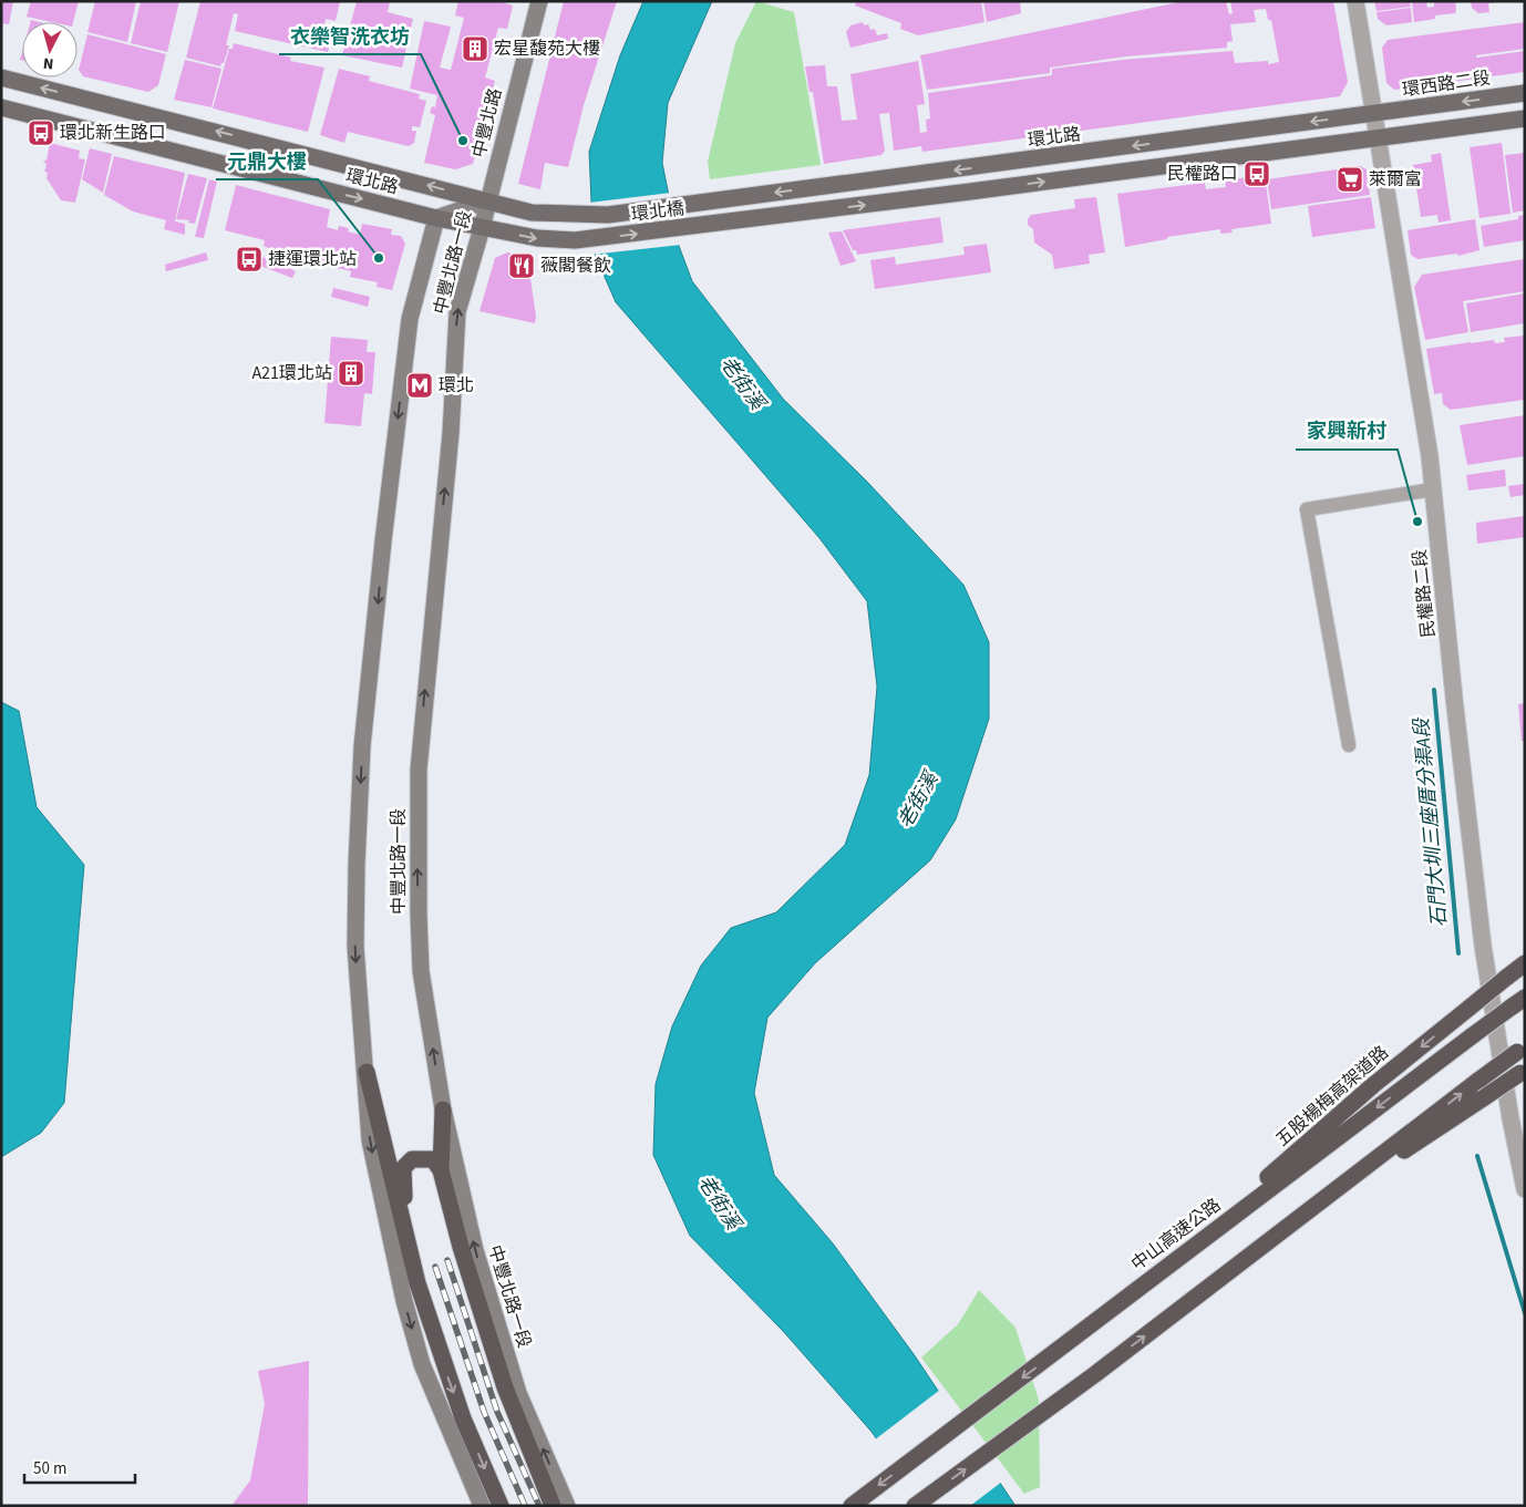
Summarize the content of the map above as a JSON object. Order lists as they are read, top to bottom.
{
  "streets": {
    "highway": ["五股楊梅高架道路", "中山高速公路"],
    "main road": [
      "環西路二段",
      "中豐北路",
      "環北路",
      "環北橋",
      "中豐北路一段"
    ],
    "street": ["民權路二段"]
  },
  "crossings": [
    ["環西路二段", "環北路"],
    ["環西路二段", "民權路二段"],
    ["中豐北路", "環北路"],
    ["中豐北路", "中豐北路一段"],
    ["環北路", "環北橋"],
    ["環北路", "中豐北路一段"],
    ["環北路", "民權路二段"],
    ["環北橋", "民權路二段"],
    ["五股楊梅高架道路", "中山高速公路"]
  ],
  "one_way": ["環北橋"],
  "water": ["老街溪", "石門大圳三座厝分渠A段"],
  "places": {
    "building": ["宏星馥苑大樓", "A21環北站"],
    "bus stop": ["環北新生路口", "民權路口", "捷運環北站"],
    "other": ["衣樂智洗衣坊", "元鼎大樓", "家興新村"],
    "supermarket": ["萊爾富"],
    "restaurant": ["薇閣餐飲"],
    "metro station": ["環北"]
  },
  "scale_bar": "50 m",
  "north": "bottom"
}
